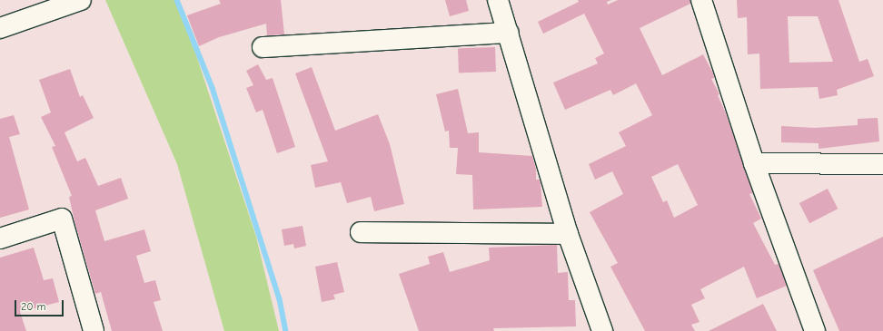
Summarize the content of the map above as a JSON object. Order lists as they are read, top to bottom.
{
  "scale_bar": "20 m"
}
